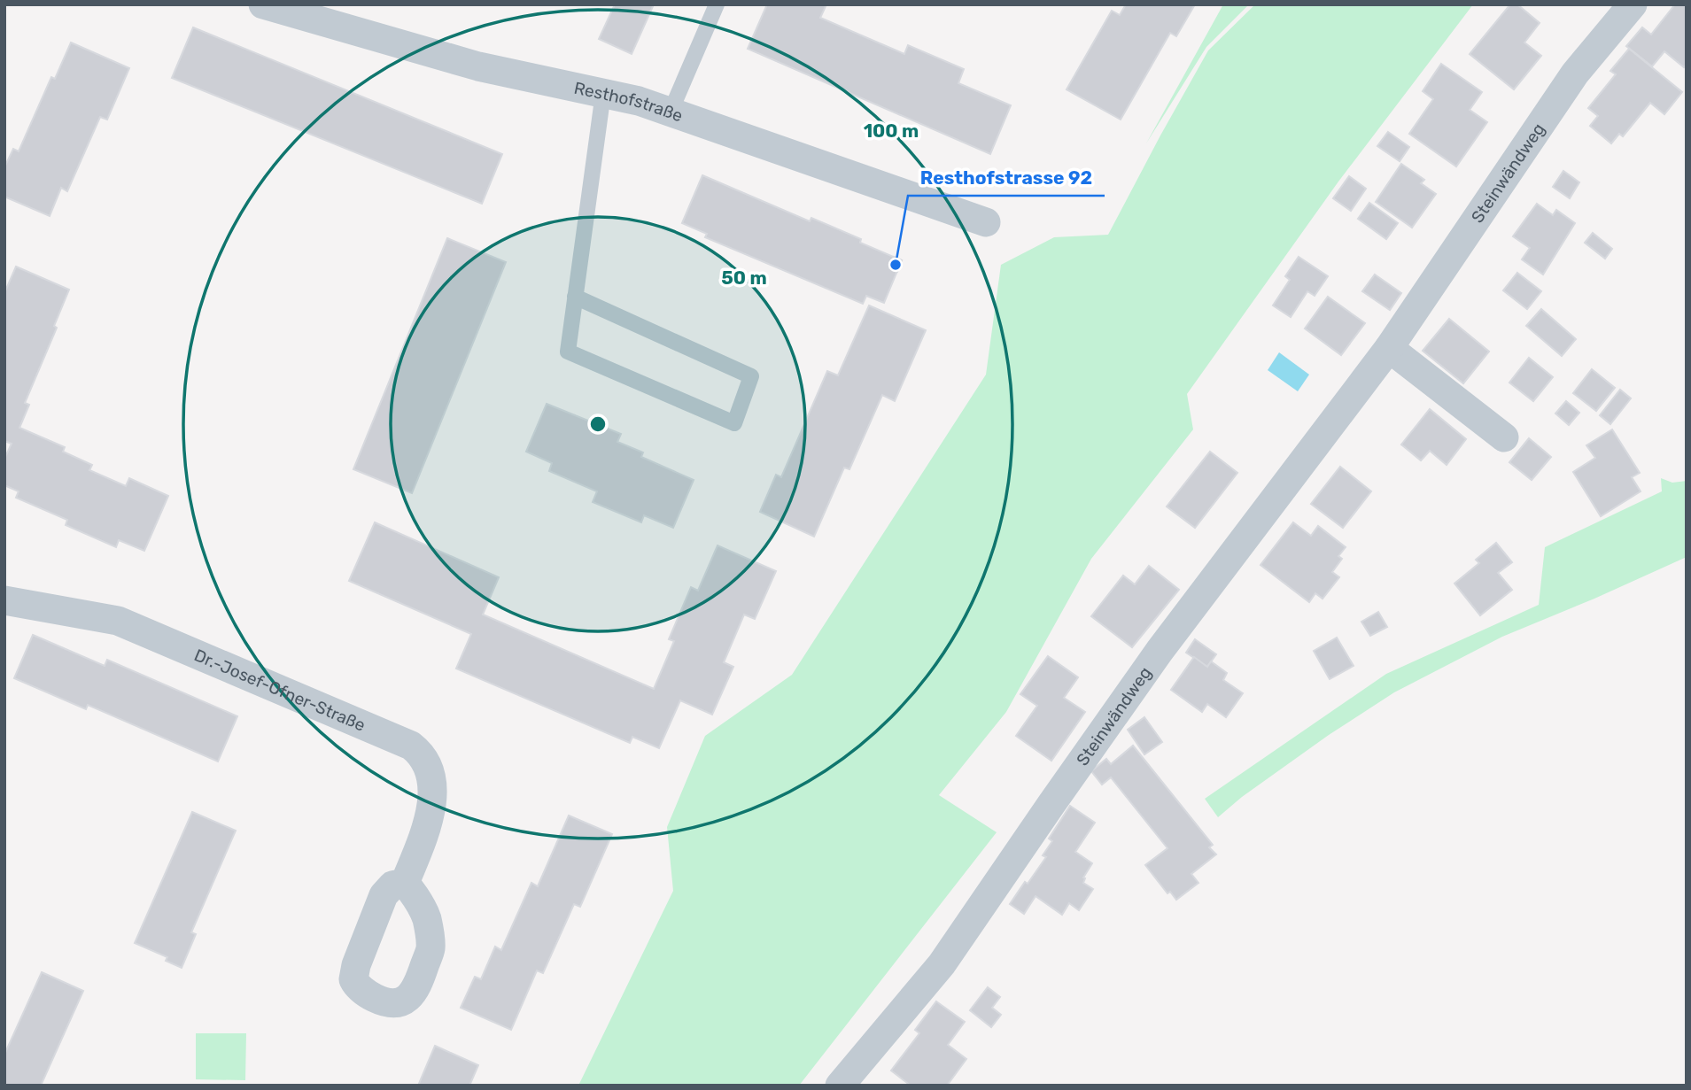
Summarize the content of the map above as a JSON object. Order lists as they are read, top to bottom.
{
  "streets": {
    "street": ["Resthofstraße", "Steinwändweg", "Dr.-Josef-Ofner-Straße"]
  },
  "places": ["Resthofstrasse 92"],
  "rings": ["100 m", "50 m"]
}
